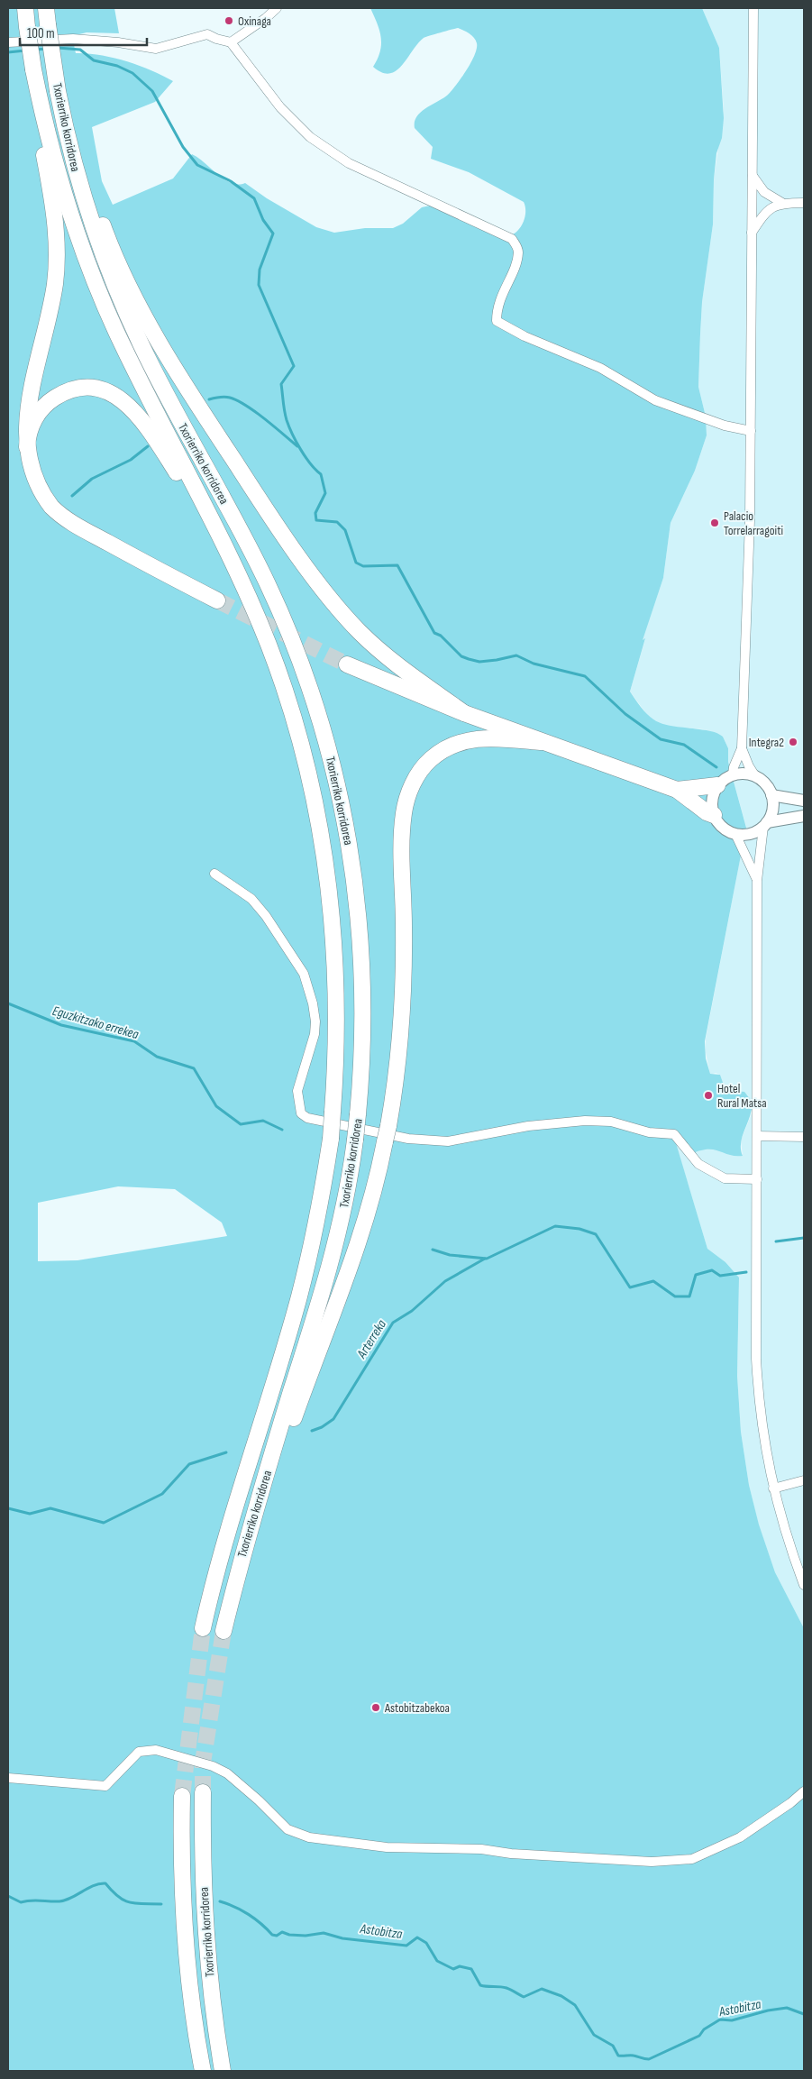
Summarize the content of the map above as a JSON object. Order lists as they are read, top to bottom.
{
  "streets": {
    "highway": ["Txorierriko korridorea"]
  },
  "water": ["Eguzkitzako errekea", "Arterreka", "Astobitza"],
  "places": [
    "Oxinaga",
    "Palacio Torrelarragoiti",
    "Integra2",
    "Hotel Rural Matsa",
    "Astobitzabekoa"
  ],
  "scale_bar": "100 m"
}
